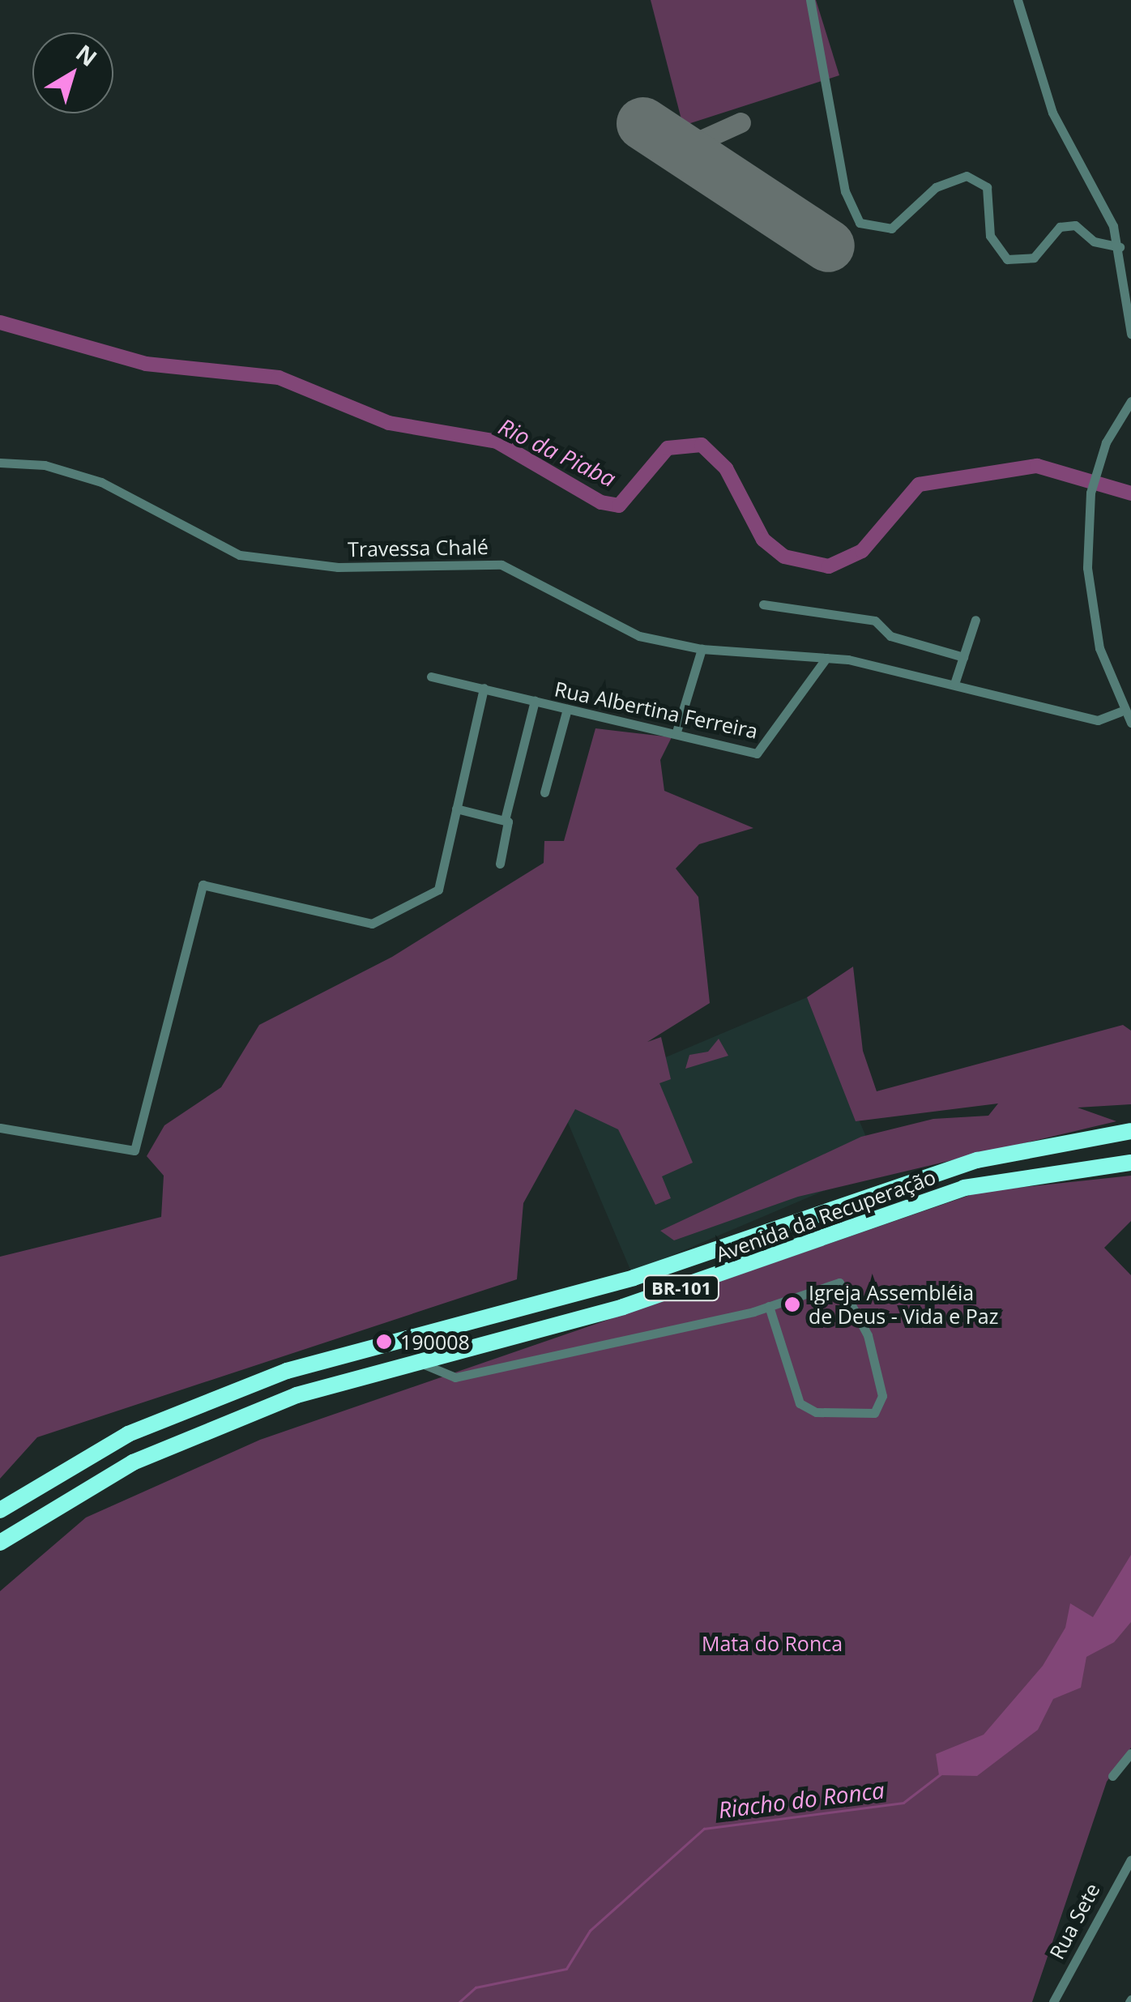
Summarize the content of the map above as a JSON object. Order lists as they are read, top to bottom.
{
  "streets": {
    "highway": ["Avenida da Recuperação", "BR-101"],
    "street": ["Travessa Chalé", "Rua Albertina Ferreira", "Rua Sete"]
  },
  "crossings": [
    ["Travessa Chalé", "Rua Albertina Ferreira"]
  ],
  "water": ["Rio da Piaba", "Riacho do Ronca"],
  "parks": ["Mata do Ronca"],
  "places": ["Igreja Assembléia de Deus - Vida e Paz", "190008"],
  "north": "top right"
}
